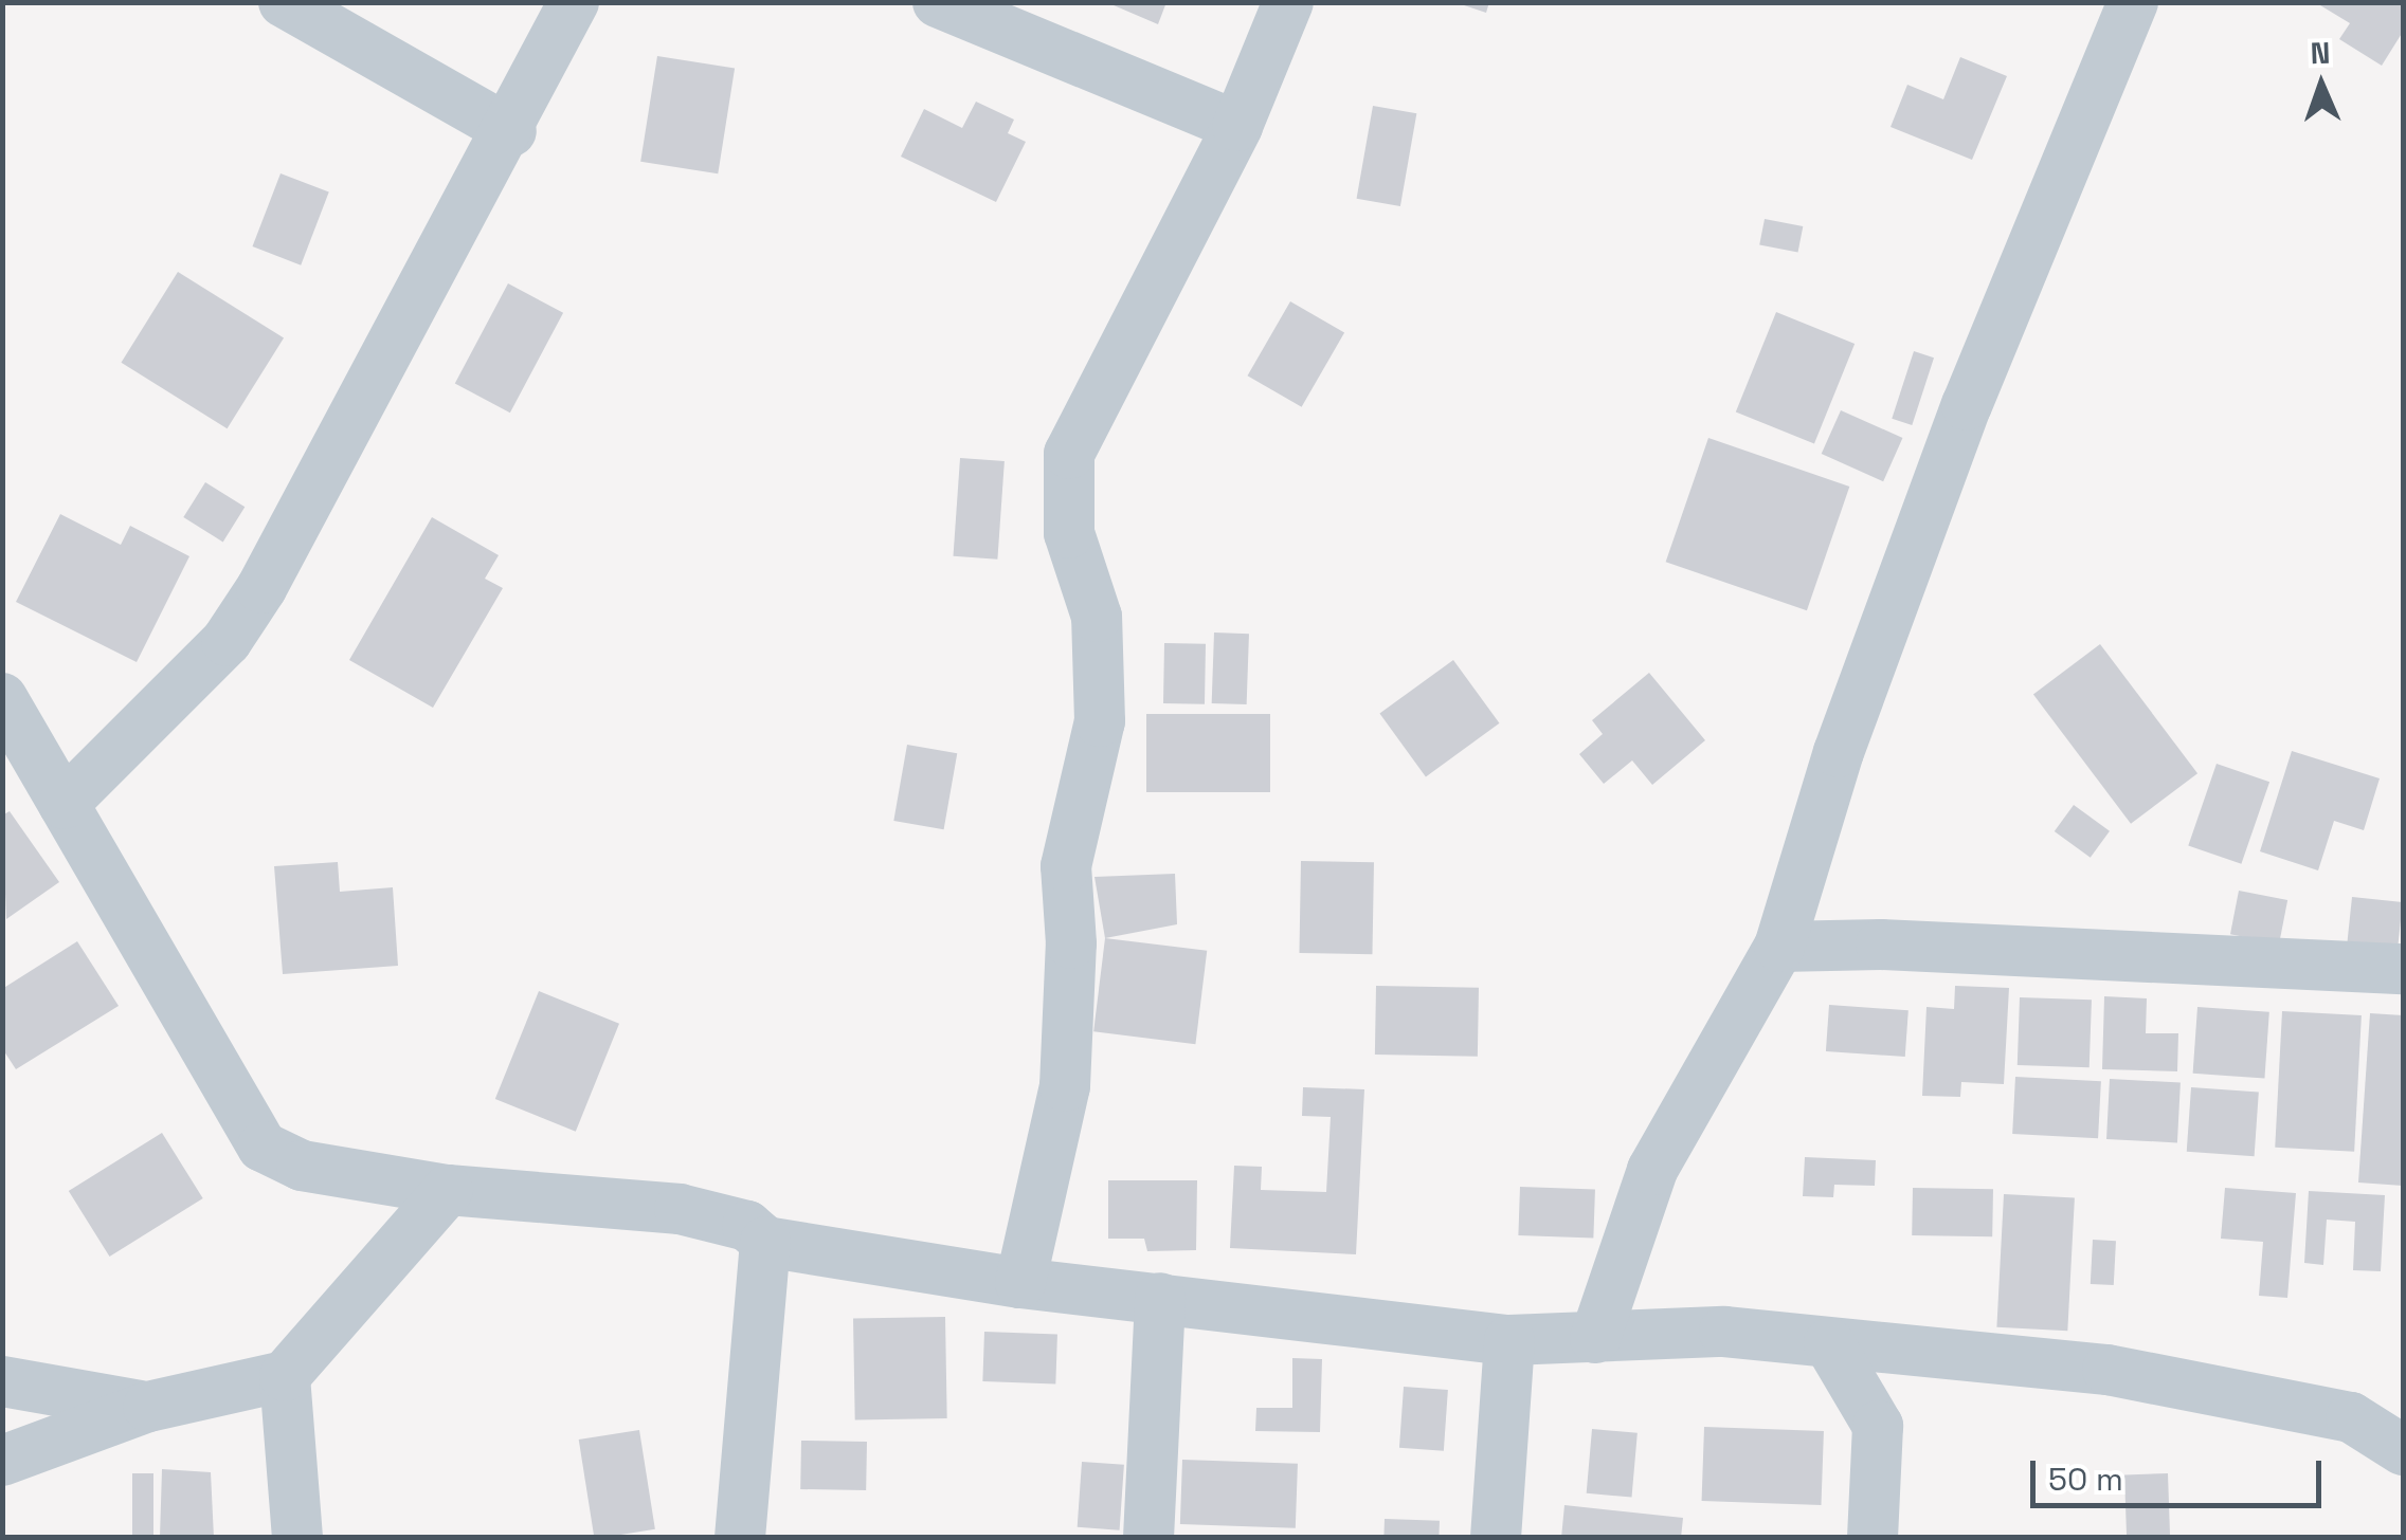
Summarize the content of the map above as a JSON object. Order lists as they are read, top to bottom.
{
  "scale_bar": "50 m",
  "north": "top"
}
